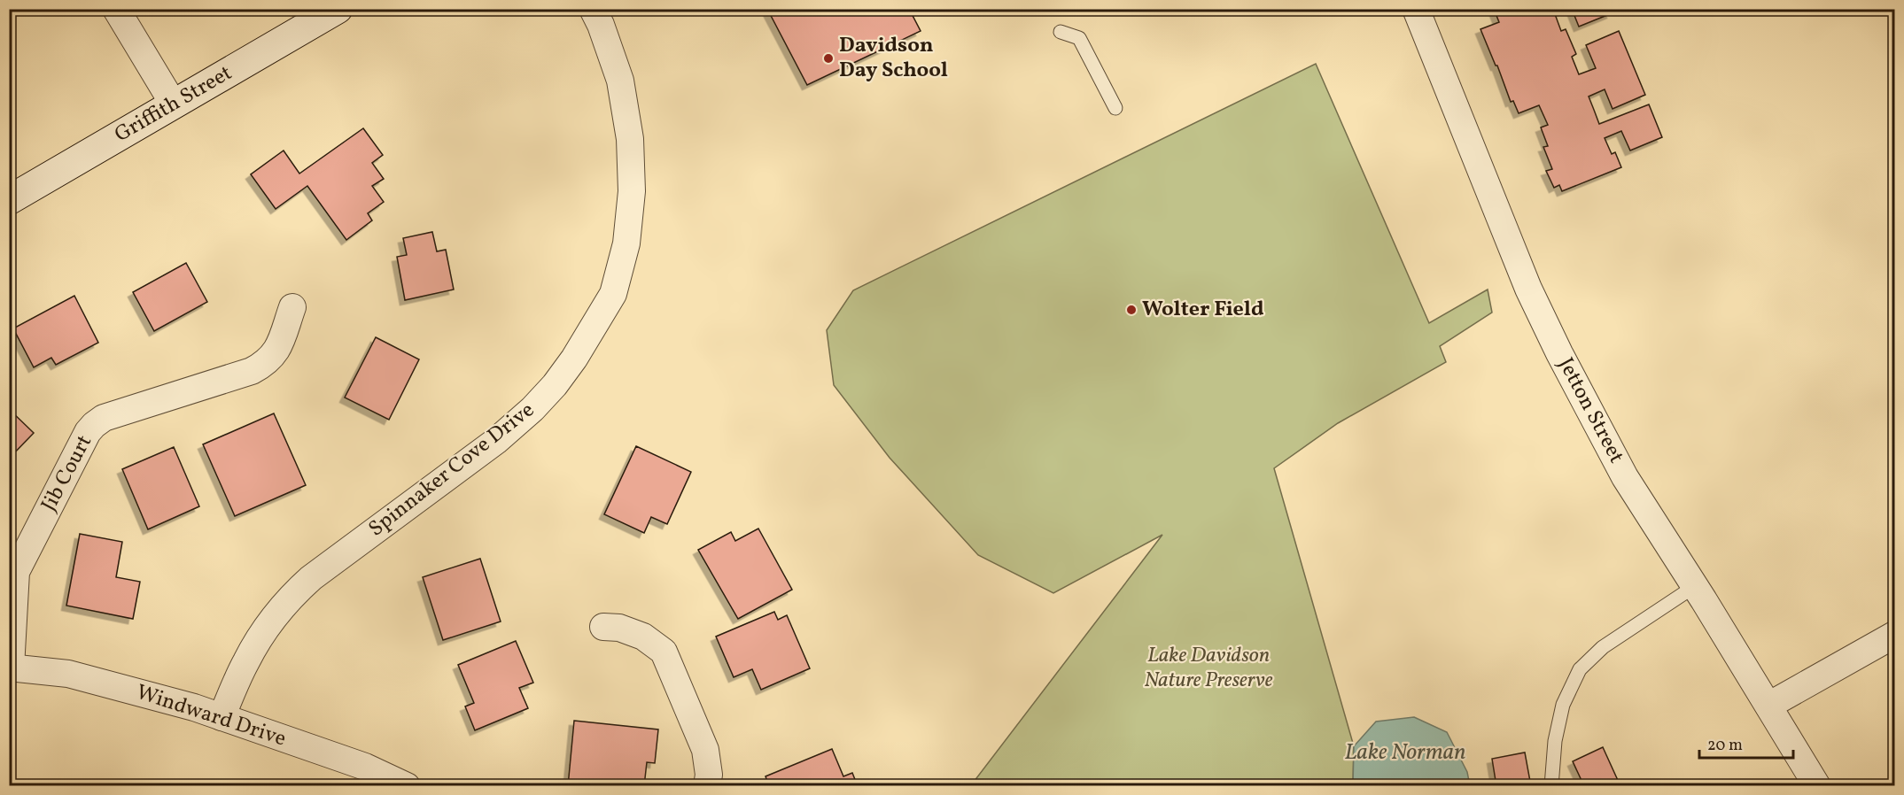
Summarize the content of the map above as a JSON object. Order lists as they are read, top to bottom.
{
  "streets": {
    "main road": ["Griffith Street"],
    "street": [
      "Jetton Street",
      "Spinnaker Cove Drive",
      "Jib Court",
      "Windward Drive"
    ]
  },
  "crossings": [
    ["Spinnaker Cove Drive", "Windward Drive"],
    ["Jib Court", "Windward Drive"]
  ],
  "water": ["Lake Norman"],
  "parks": ["Lake Davidson Nature Preserve"],
  "places": ["Davidson Day School", "Wolter Field"],
  "scale_bar": "20 m"
}
